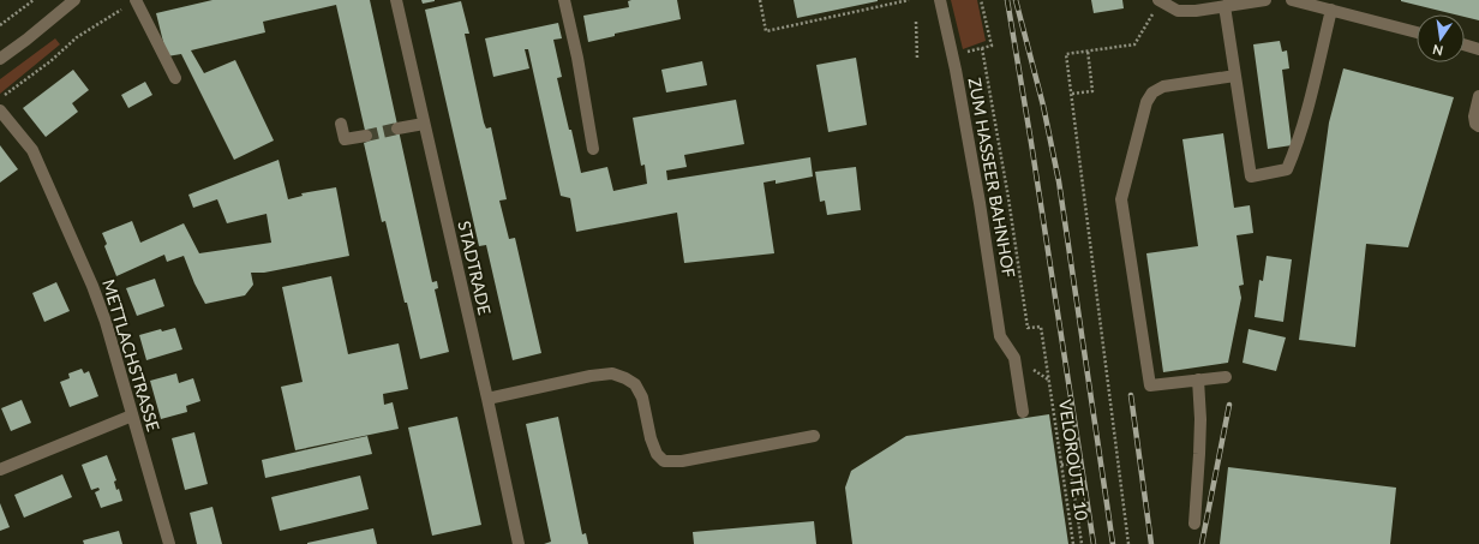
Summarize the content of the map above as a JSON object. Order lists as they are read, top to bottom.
{
  "streets": {
    "street": ["ZUM HASSEER BAHNHOF", "STADTRADE", "METTLACHSTRASSE"],
    "path": ["VELOROUTE 10"]
  },
  "north": "bottom"
}
